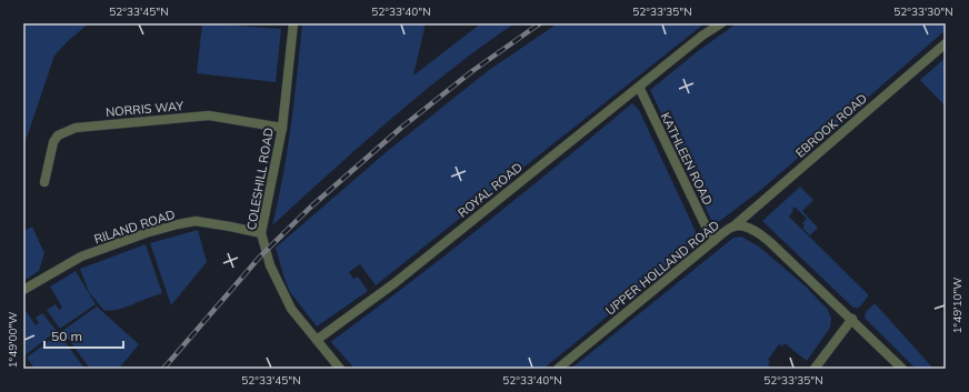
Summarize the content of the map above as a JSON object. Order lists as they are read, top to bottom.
{
  "streets": {
    "street": [
      "NORRIS WAY",
      "EBROOK ROAD",
      "KATHLEEN ROAD",
      "COLESHILL ROAD",
      "ROYAL ROAD",
      "RILAND ROAD",
      "UPPER HOLLAND ROAD"
    ]
  },
  "crossings": [
    ["NORRIS WAY", "COLESHILL ROAD"],
    ["EBROOK ROAD", "UPPER HOLLAND ROAD"],
    ["KATHLEEN ROAD", "ROYAL ROAD"],
    ["KATHLEEN ROAD", "UPPER HOLLAND ROAD"],
    ["COLESHILL ROAD", "ROYAL ROAD"],
    ["COLESHILL ROAD", "RILAND ROAD"]
  ],
  "scale_bar": "50 m",
  "coordinates": [
    "52°33'45\"N",
    "52°33'40\"N",
    "52°33'35\"N",
    "52°33'30\"N",
    "1°49'10\"W",
    "1°49'00\"W"
  ]
}
